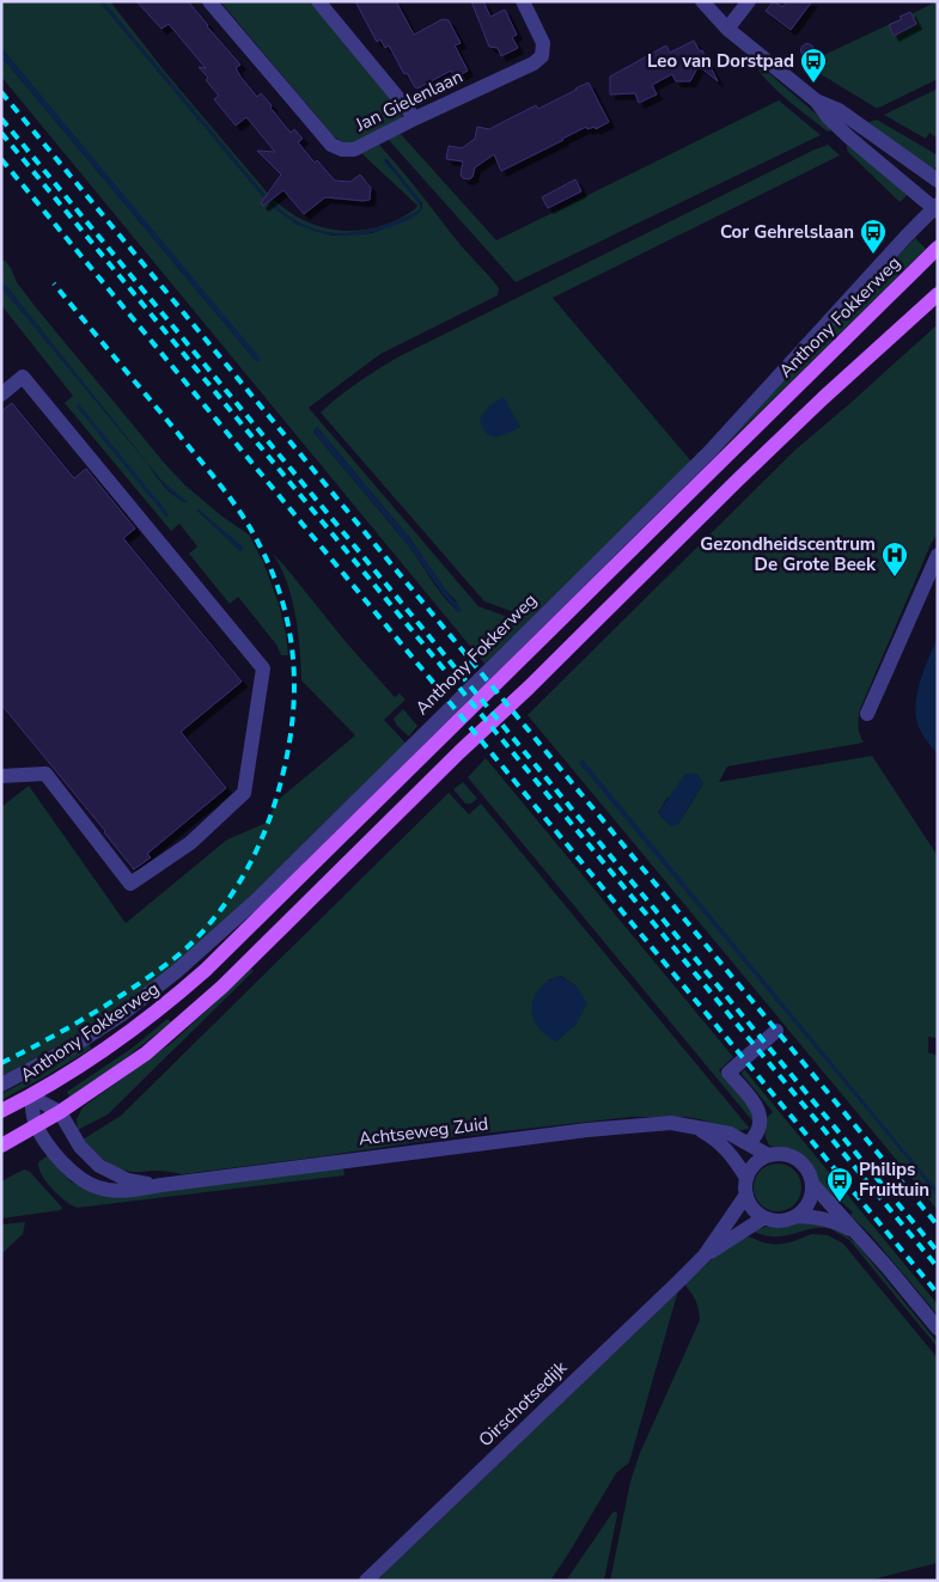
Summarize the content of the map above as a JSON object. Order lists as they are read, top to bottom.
{
  "streets": {
    "main road": ["Anthony Fokkerweg"],
    "street": ["Jan Gielenlaan", "Achtseweg Zuid", "Oirschotsedijk"]
  },
  "crossings": [
    ["Anthony Fokkerweg", "Achtseweg Zuid"],
    ["Achtseweg Zuid", "Oirschotsedijk"]
  ],
  "places": {
    "bus stop": ["Leo van Dorstpad", "Cor Gehrelslaan", "Philips Fruittuin"],
    "hospital": ["Gezondheidscentrum De Grote Beek"]
  }
}
